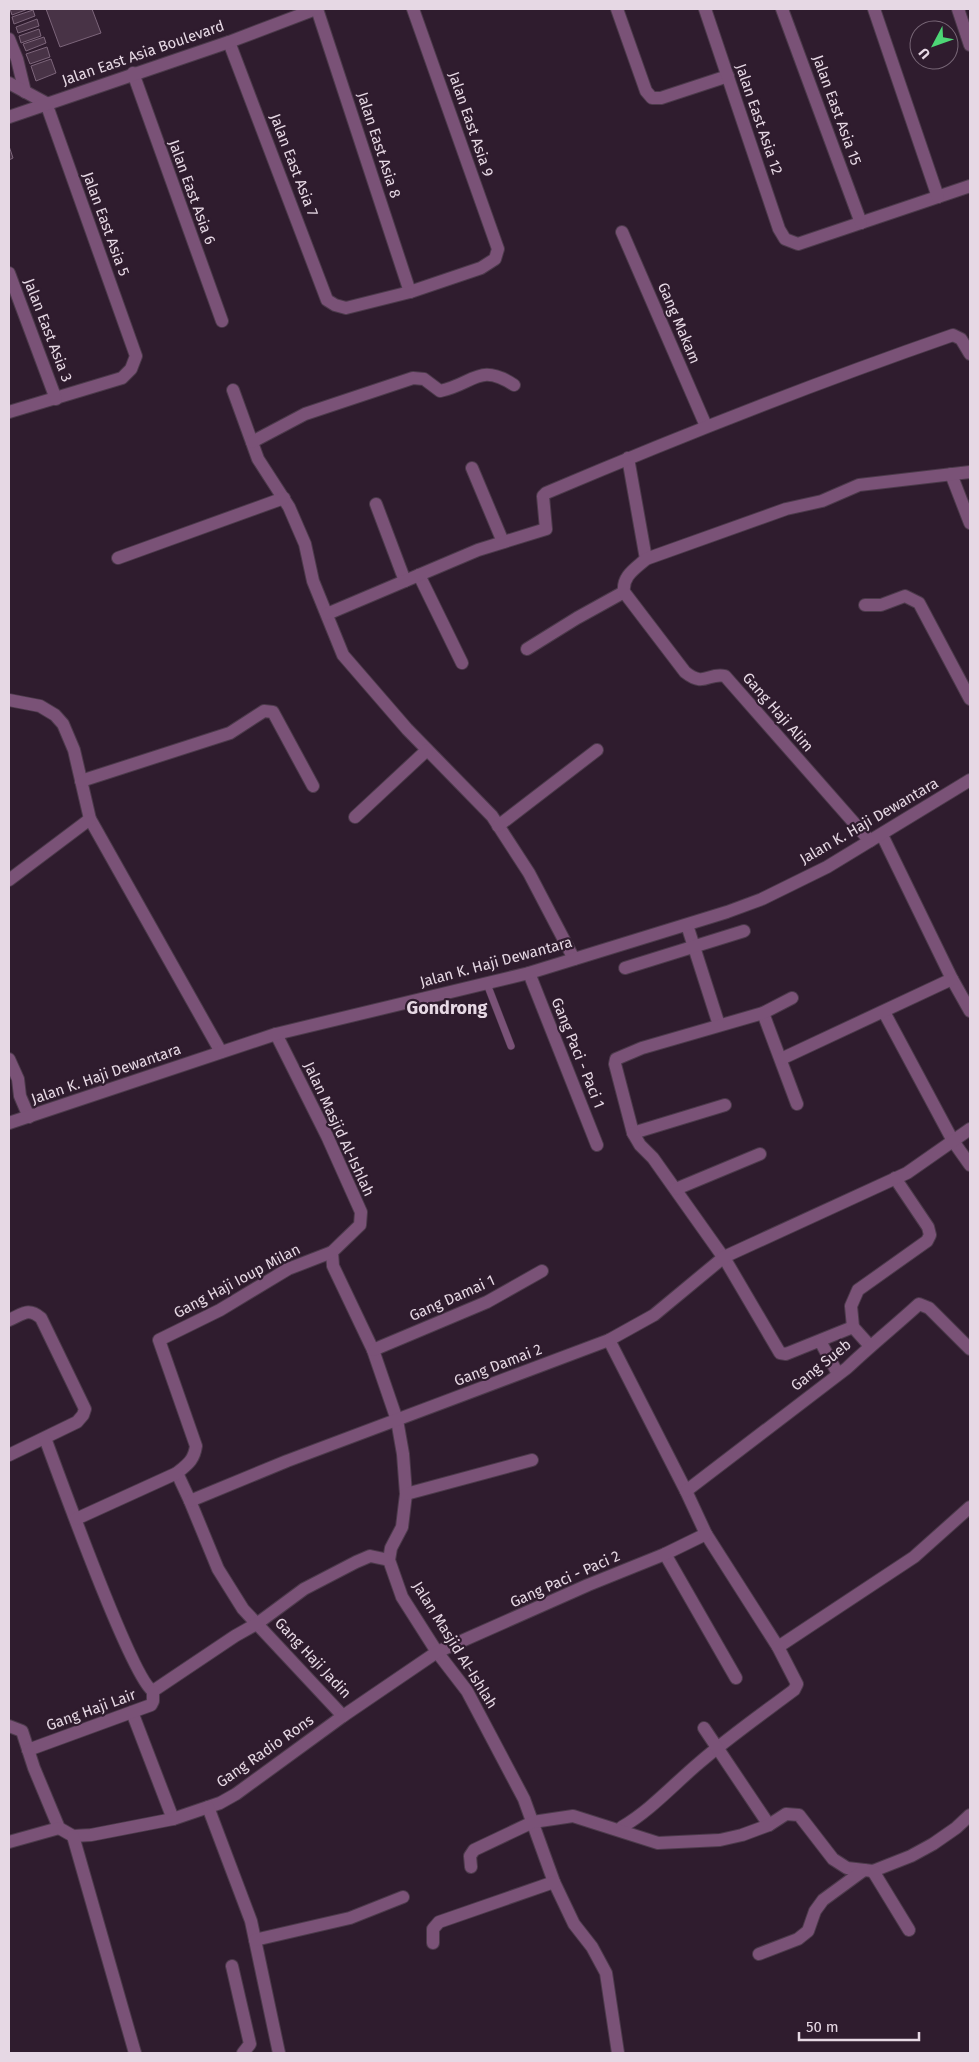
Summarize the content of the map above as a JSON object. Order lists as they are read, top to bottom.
{
  "streets": {
    "street": [
      "Jalan East Asia Boulevard",
      "Jalan East Asia 15",
      "Jalan East Asia 12",
      "Jalan East Asia 9",
      "Jalan East Asia 8",
      "Jalan East Asia 7",
      "Jalan East Asia 6",
      "Jalan East Asia 5",
      "Gang Makam",
      "Jalan East Asia 3",
      "Gang Haji Alim",
      "Jalan K. Haji Dewantara",
      "Gang Paci - Paci 1",
      "Jalan Masjid Al-Ishlah",
      "Gang Haji Ioup Milan",
      "Gang Damai 1",
      "Gang Damai 2",
      "Gang Sueb",
      "Gang Paci - Paci 2",
      "Gang Haji Jadin",
      "Gang Haji Lair",
      "Gang Radio Rons"
    ]
  },
  "crossings": [
    ["Jalan East Asia Boulevard", "Jalan East Asia 8"],
    ["Jalan East Asia Boulevard", "Jalan East Asia 7"],
    ["Jalan East Asia Boulevard", "Jalan East Asia 6"],
    ["Jalan East Asia Boulevard", "Jalan East Asia 5"],
    ["Jalan East Asia 15", "Jalan East Asia 12"],
    ["Jalan East Asia 9", "Jalan East Asia 8"],
    ["Jalan East Asia 9", "Jalan East Asia 7"],
    ["Jalan East Asia 8", "Jalan East Asia 7"],
    ["Jalan East Asia 5", "Jalan East Asia 3"],
    ["Gang Haji Alim", "Jalan K. Haji Dewantara"],
    ["Jalan K. Haji Dewantara", "Gang Paci - Paci 1"],
    ["Jalan K. Haji Dewantara", "Jalan Masjid Al-Ishlah"],
    ["Jalan Masjid Al-Ishlah", "Gang Haji Ioup Milan"],
    ["Jalan Masjid Al-Ishlah", "Gang Paci - Paci 2"],
    ["Jalan Masjid Al-Ishlah", "Gang Radio Rons"],
    ["Gang Haji Ioup Milan", "Gang Haji Jadin"],
    ["Gang Damai 2", "Gang Haji Jadin"],
    ["Gang Paci - Paci 2", "Gang Radio Rons"],
    ["Gang Haji Jadin", "Gang Radio Rons"]
  ],
  "districts": ["Gondrong"],
  "scale_bar": "50 m",
  "north": "bottom left"
}
